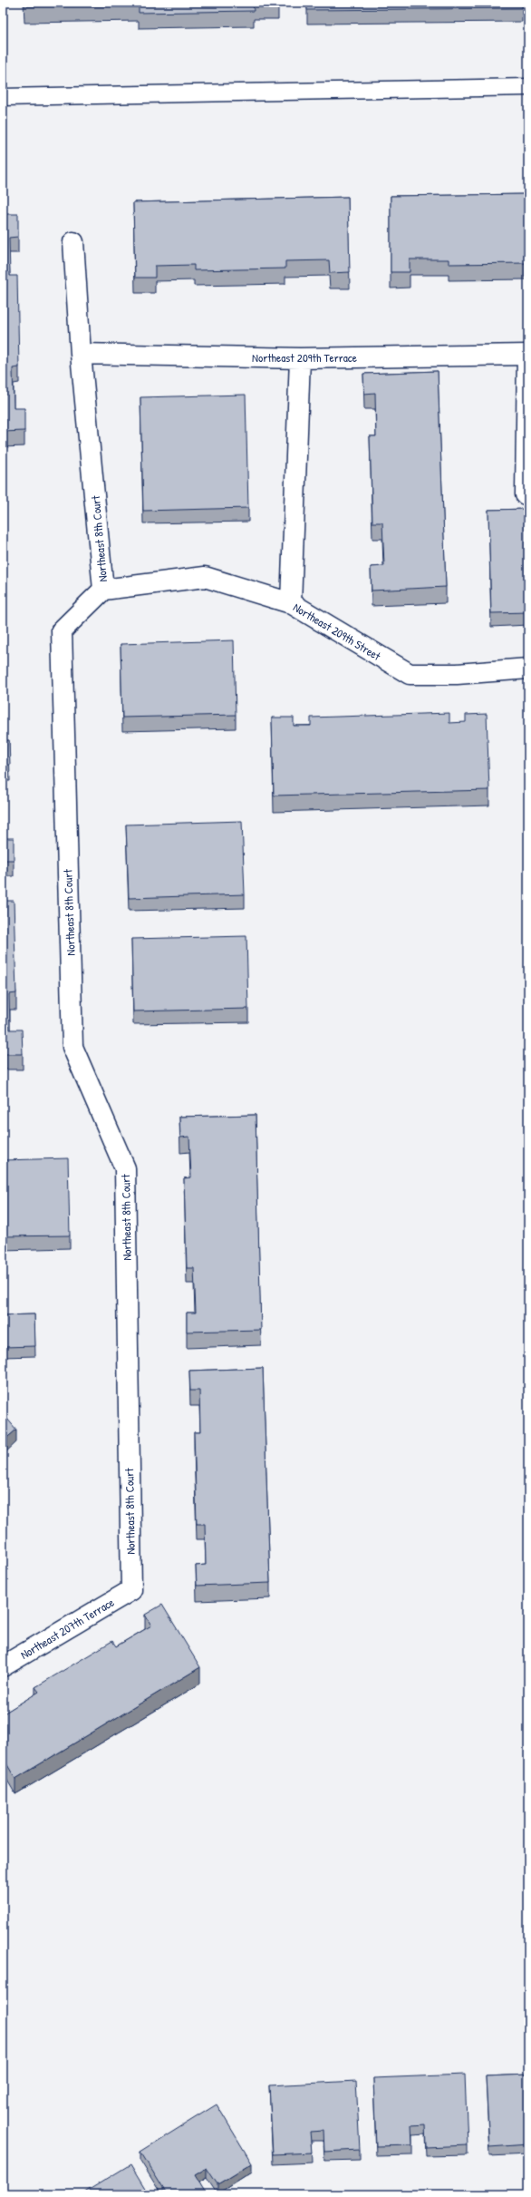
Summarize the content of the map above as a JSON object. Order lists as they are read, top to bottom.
{
  "streets": {
    "street": [
      "Northeast 209th Terrace",
      "Northeast 8th Court",
      "Northeast 209th Street",
      "Northeast 207th Terrace"
    ]
  },
  "crossings": [
    ["Northeast 209th Terrace", "Northeast 8th Court"],
    ["Northeast 8th Court", "Northeast 209th Street"],
    ["Northeast 8th Court", "Northeast 207th Terrace"]
  ]
}
